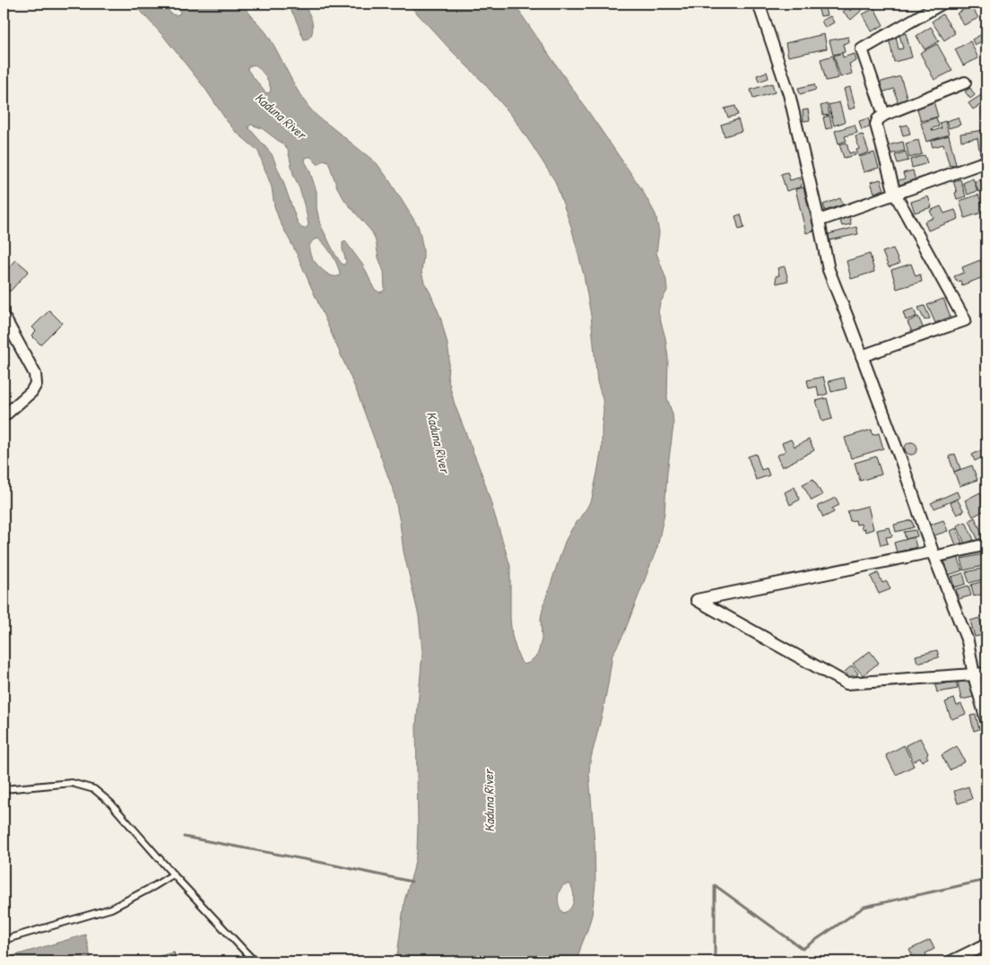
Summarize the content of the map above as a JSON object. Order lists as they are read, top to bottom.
{
  "water": ["Kaduna River"]
}
